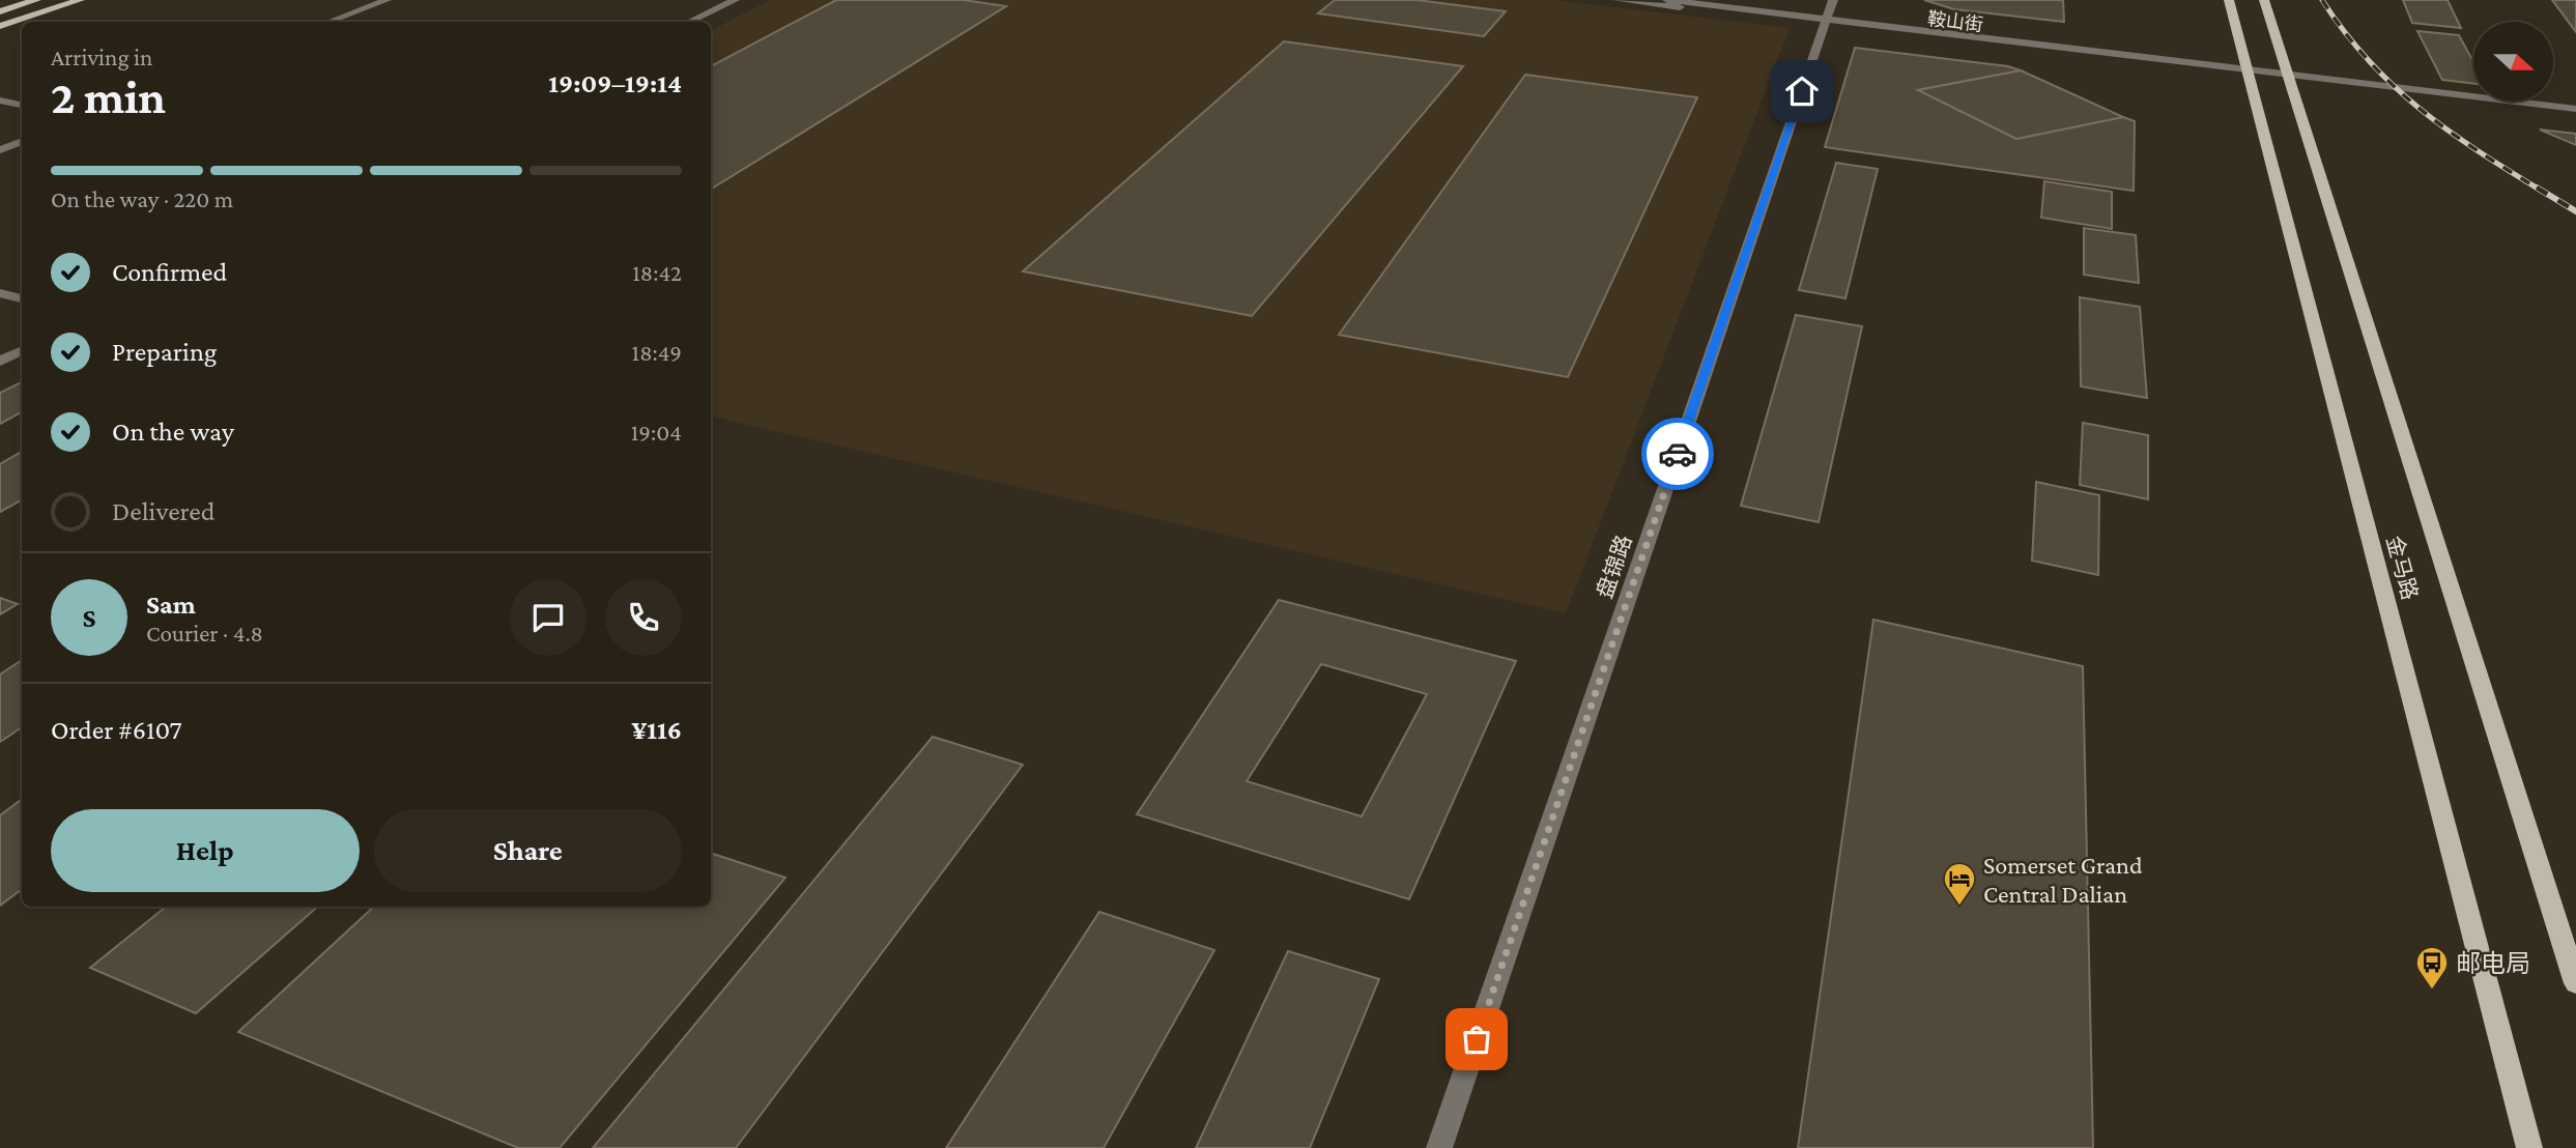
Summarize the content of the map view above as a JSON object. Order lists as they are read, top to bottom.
{
  "streets": {
    "main road": ["金马路"],
    "street": ["鞍山街", "盘锦路"]
  },
  "crossings": [
    ["鞍山街", "盘锦路"],
    ["鞍山街", "金马路"]
  ],
  "places": {
    "hotel": ["Somerset Grand Central Dalian"],
    "bus stop": ["邮电局"]
  },
  "north": "right",
  "page": {
    "heading": ["2 min", "Arriving in", "19:09–19:14"],
    "panel": [
      "Sam",
      "Courier · 4.8",
      "Order #6107",
      "¥116"
    ],
    "bar": "On the way · 220 m",
    "list": [
      ["Confirmed", "18:42"],
      ["Preparing", "18:49"],
      ["On the way", "19:04"],
      "Delivered"
    ],
    "round": "S",
    "buttons": ["Help", "Share"]
  }
}
